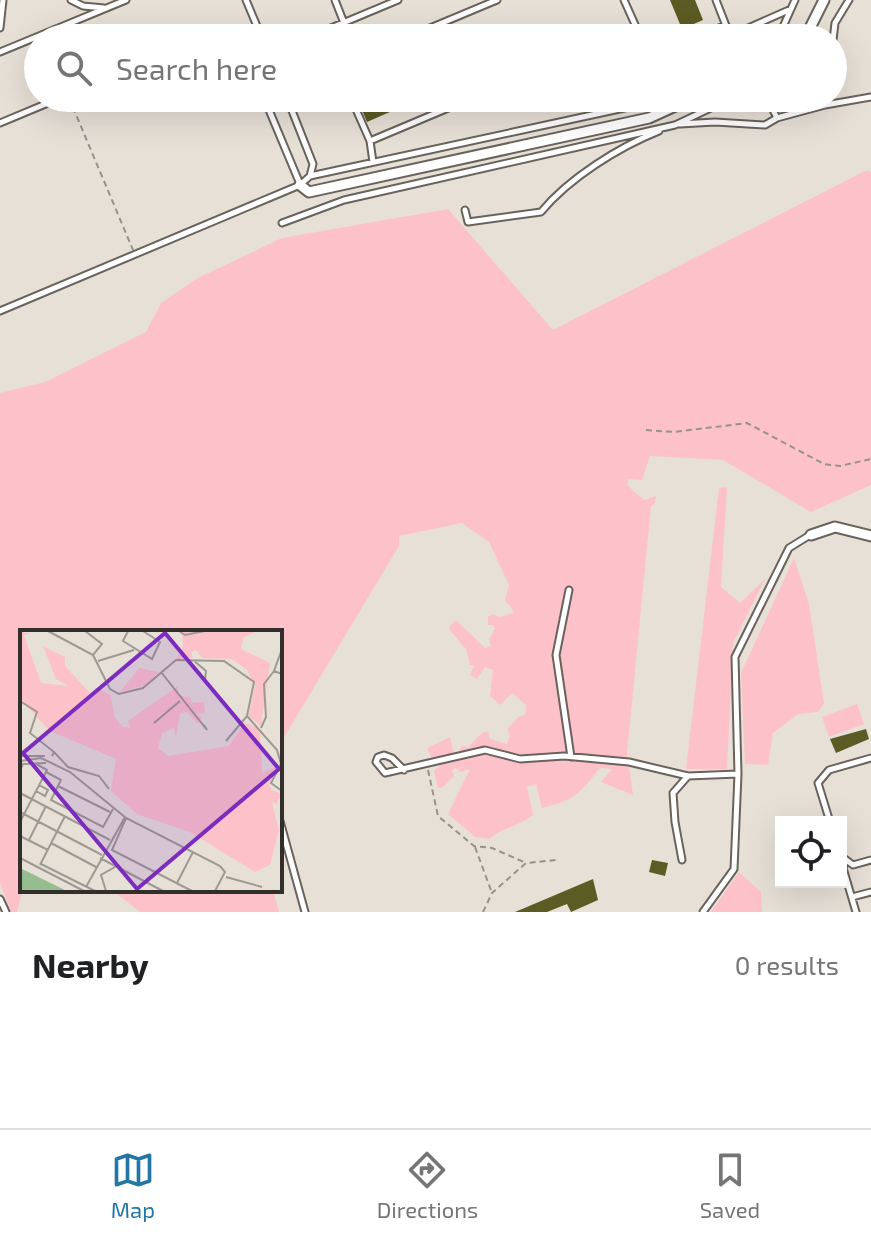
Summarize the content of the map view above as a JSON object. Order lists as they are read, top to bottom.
{
  "page": {
    "search": "Search here",
    "heading": ["Nearby", "0 results"],
    "nav": ["Map", "Directions", "Saved"]
  }
}
